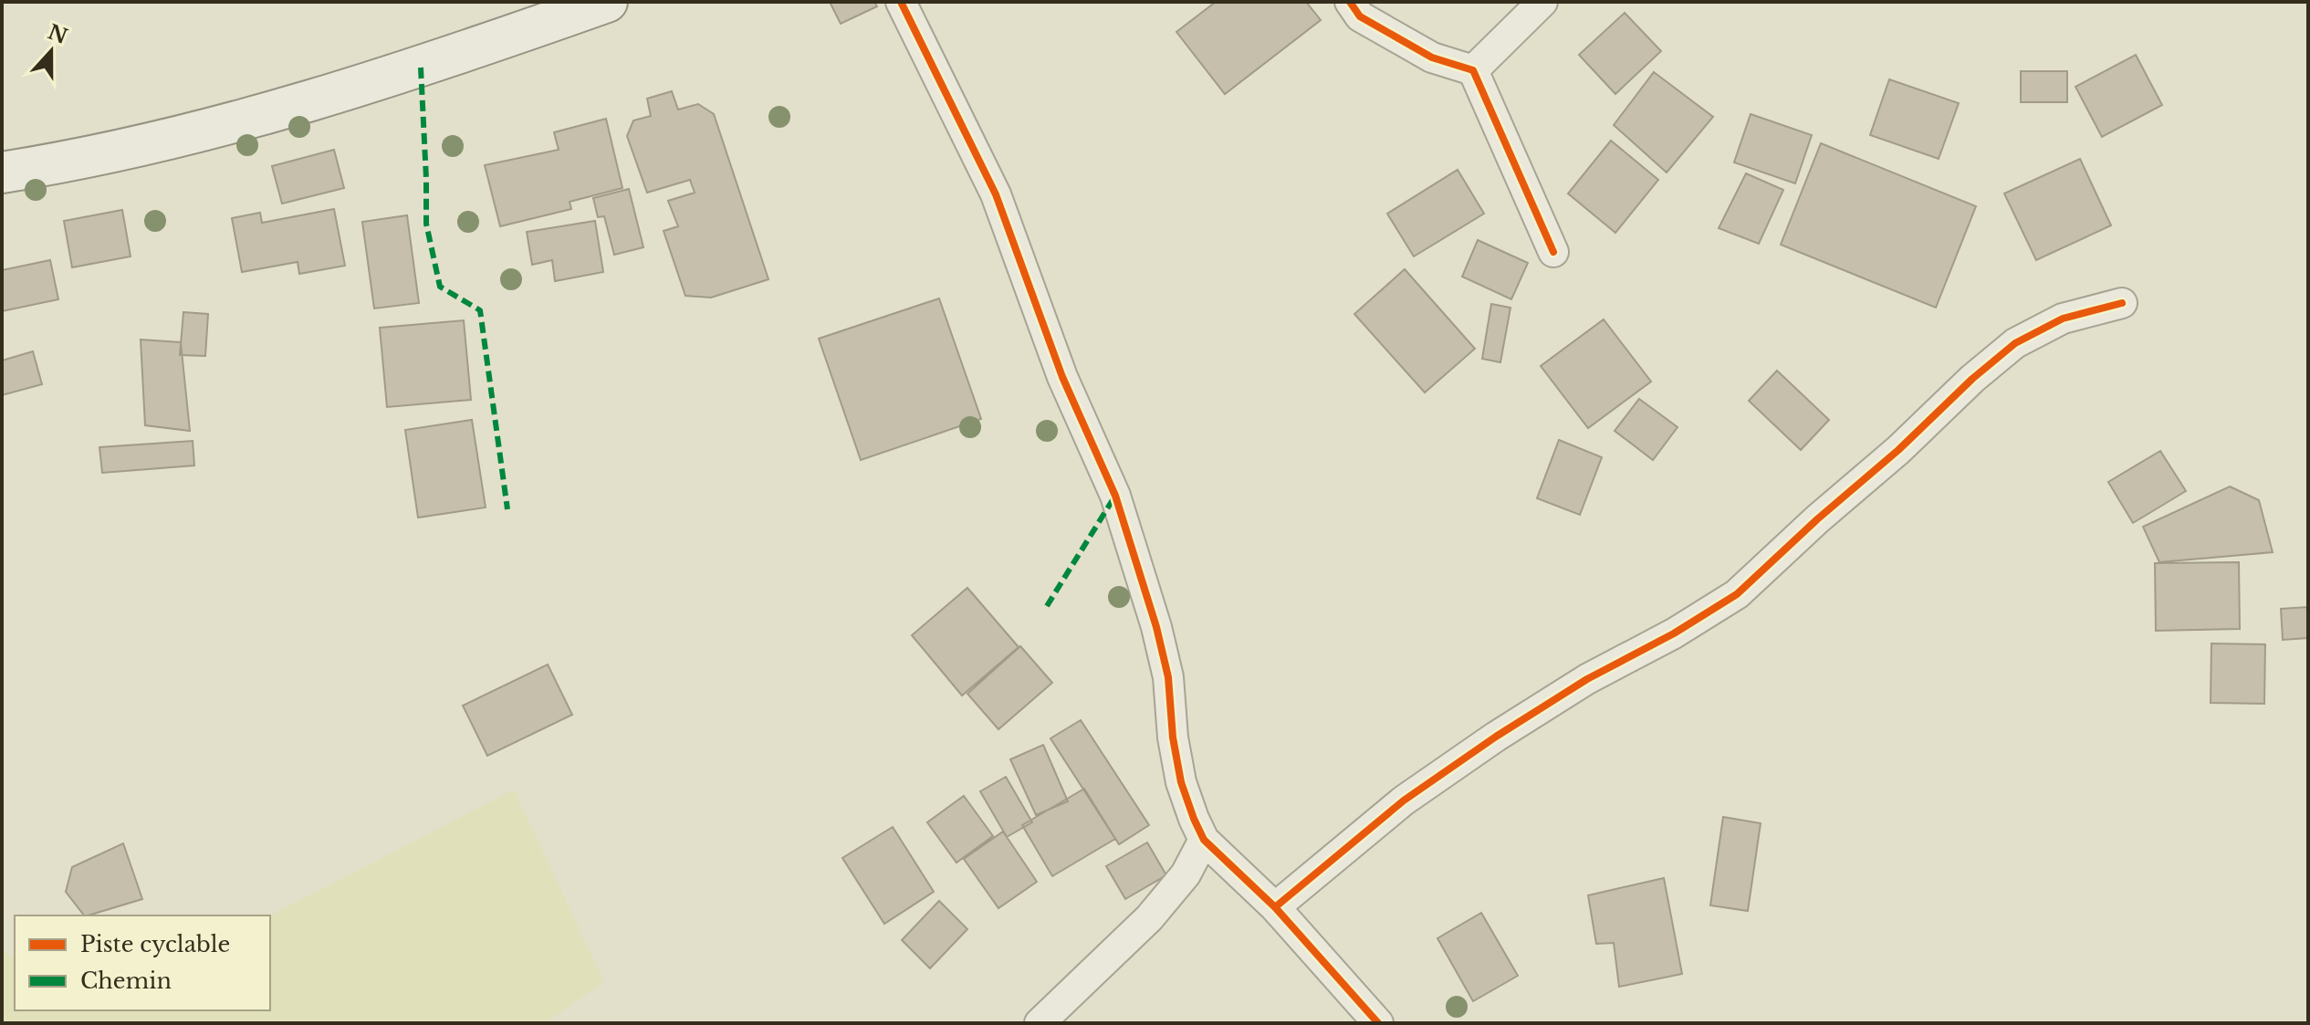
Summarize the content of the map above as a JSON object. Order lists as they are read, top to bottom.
{
  "legend": ["Piste cyclable", "Chemin"],
  "north": "top"
}
